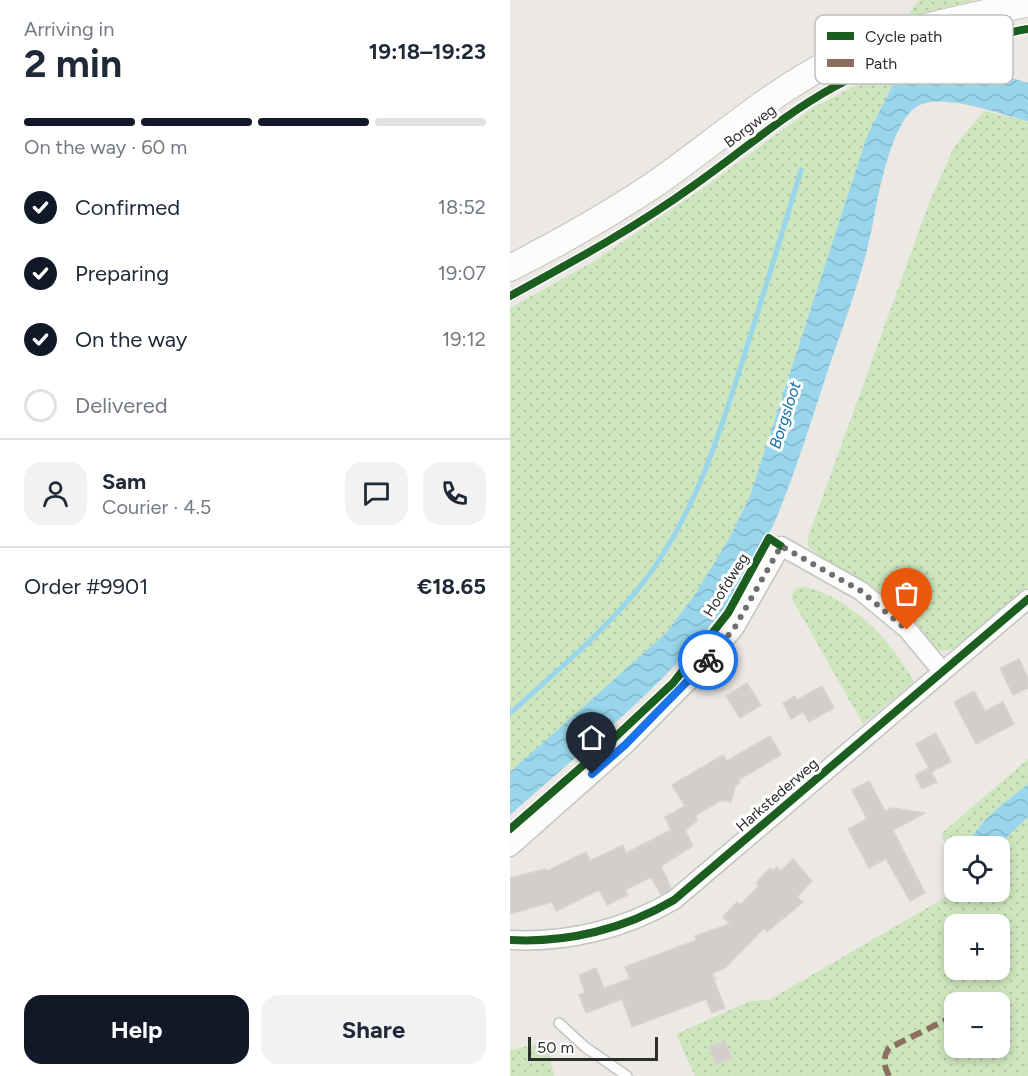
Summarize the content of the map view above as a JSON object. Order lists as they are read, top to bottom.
{
  "streets": {
    "main road": ["Borgweg"],
    "street": ["Hoofdweg", "Harkstederweg"]
  },
  "crossings": [
    ["Hoofdweg", "Harkstederweg"]
  ],
  "water": ["Borgsloot"],
  "legend": ["Cycle path", "Path"],
  "scale_bar": "50 m",
  "page": {
    "heading": ["2 min", "Arriving in", "19:18–19:23"],
    "panel": [
      "Sam",
      "Courier · 4.5",
      "Order #9901",
      "€18.65"
    ],
    "bar": "On the way · 60 m",
    "list": [
      ["Confirmed", "18:52"],
      ["Preparing", "19:07"],
      ["On the way", "19:12"],
      "Delivered"
    ],
    "map_buttons": ["+", "−"],
    "buttons": ["Help", "Share"],
    "scale": "50 m"
  }
}
